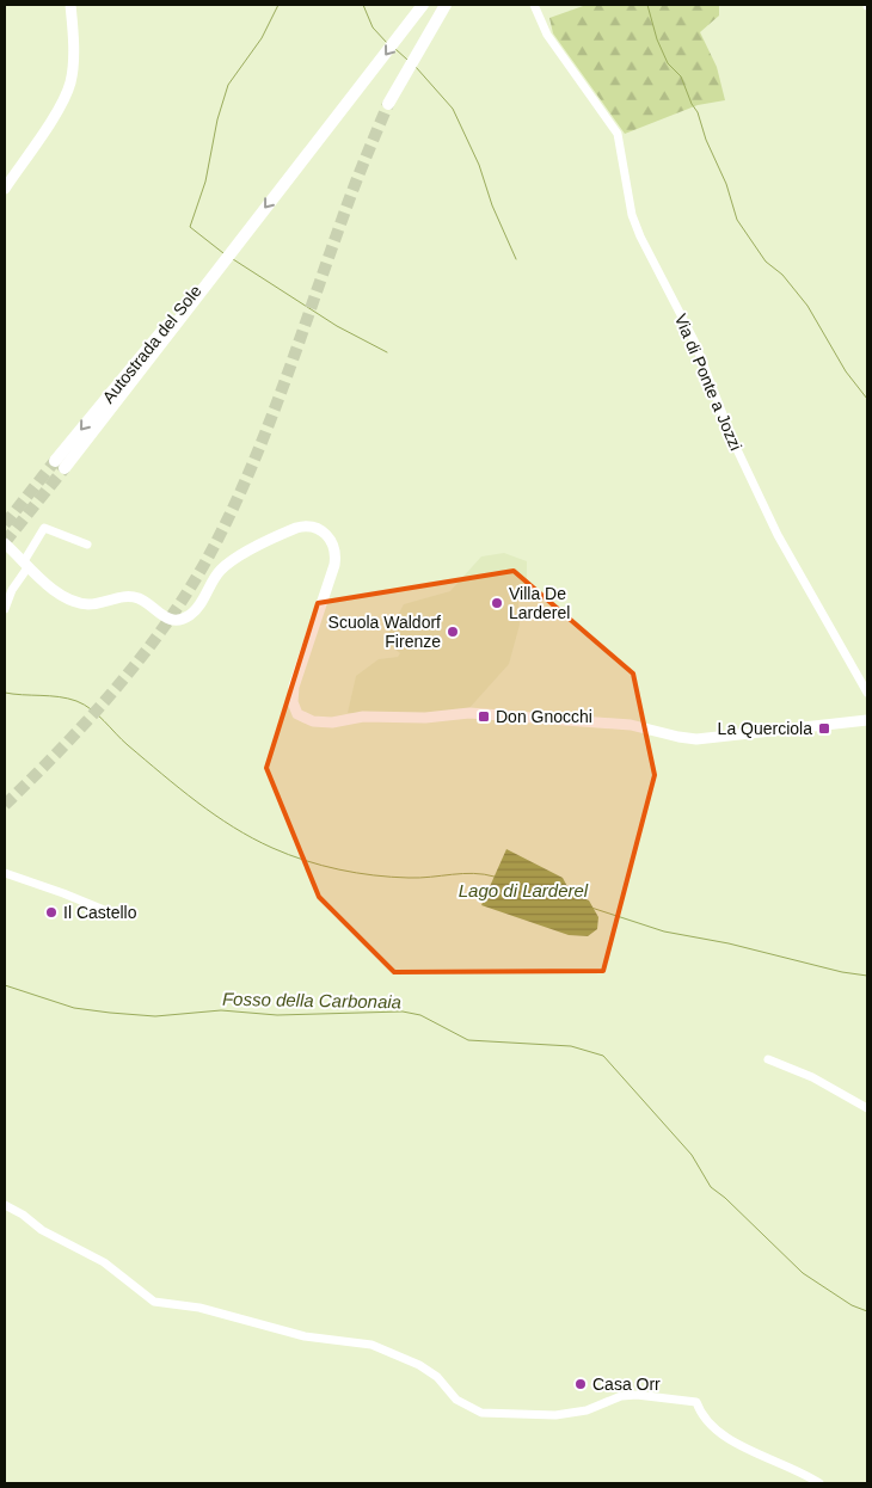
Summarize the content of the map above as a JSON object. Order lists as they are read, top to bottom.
{
  "streets": {
    "highway": ["Autostrada del Sole"],
    "street": ["Via di Ponte a Jozzi"]
  },
  "one_way": ["Autostrada del Sole"],
  "water": ["Lago di Larderel", "Fosso della Carbonaia"],
  "places": {
    "other": [
      "Villa De Larderel",
      "Scuola Waldorf Firenze",
      "Il Castello",
      "Casa Orr"
    ],
    "transit": ["Don Gnocchi", "La Querciola"]
  }
}
